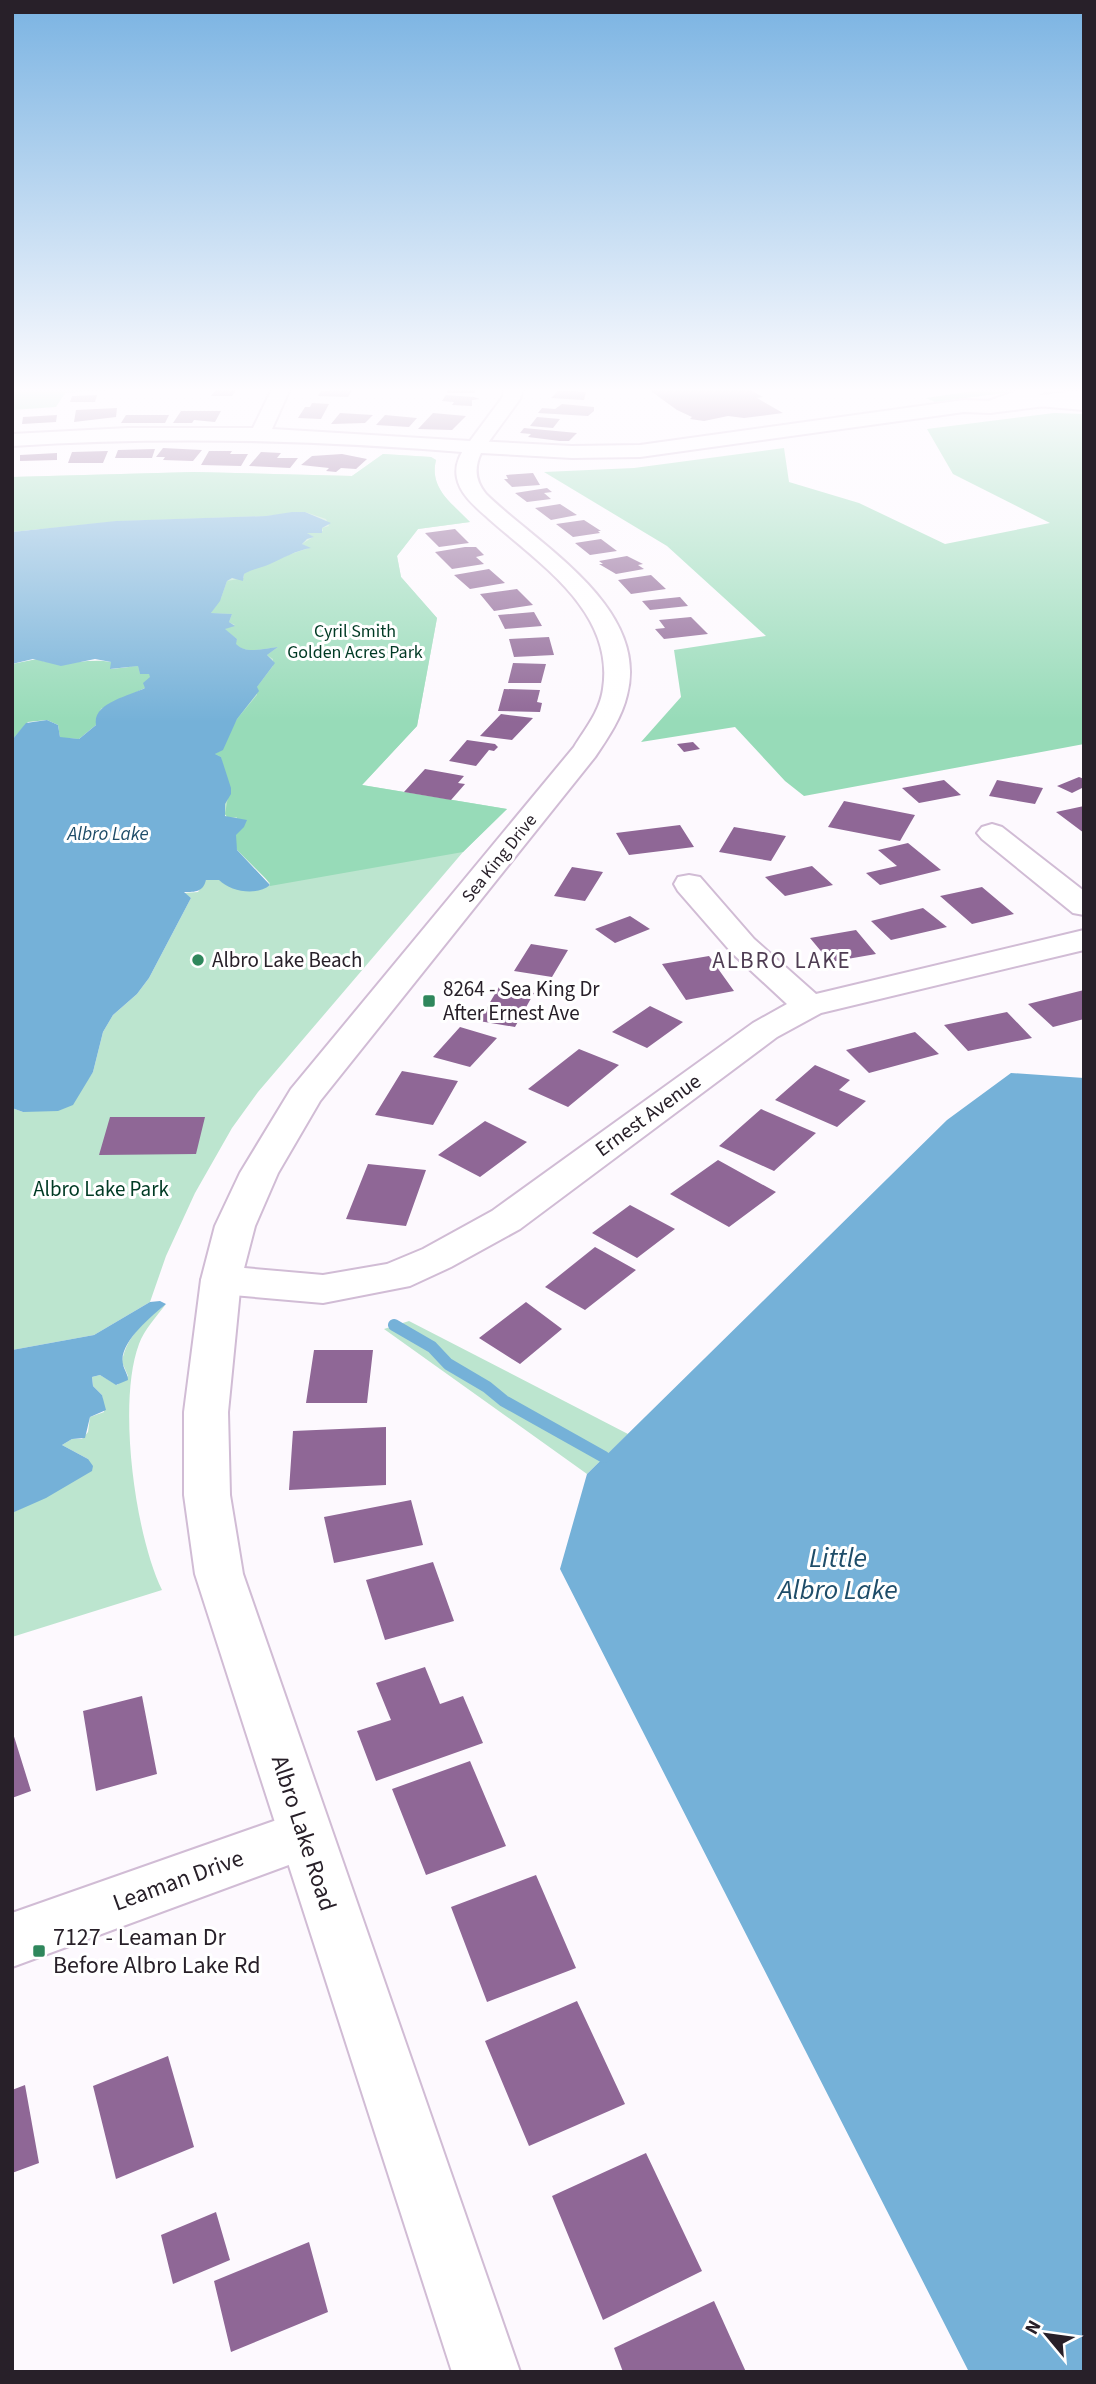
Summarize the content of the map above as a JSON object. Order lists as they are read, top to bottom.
{
  "streets": {
    "street": [
      "Sea King Drive",
      "Ernest Avenue",
      "Albro Lake Road",
      "Leaman Drive"
    ]
  },
  "crossings": [
    ["Sea King Drive", "Ernest Avenue"],
    ["Sea King Drive", "Albro Lake Road"],
    ["Ernest Avenue", "Albro Lake Road"],
    ["Albro Lake Road", "Leaman Drive"]
  ],
  "districts": ["ALBRO LAKE"],
  "water": ["Albro Lake", "Little Albro Lake"],
  "parks": ["Cyril Smith Golden Acres Park", "Albro Lake Park"],
  "places": {
    "other": ["Albro Lake Beach"],
    "transit": ["8264 - Sea King Dr After Ernest Ave", "7127 - Leaman Dr Before Albro Lake Rd"]
  },
  "north": "top left"
}
